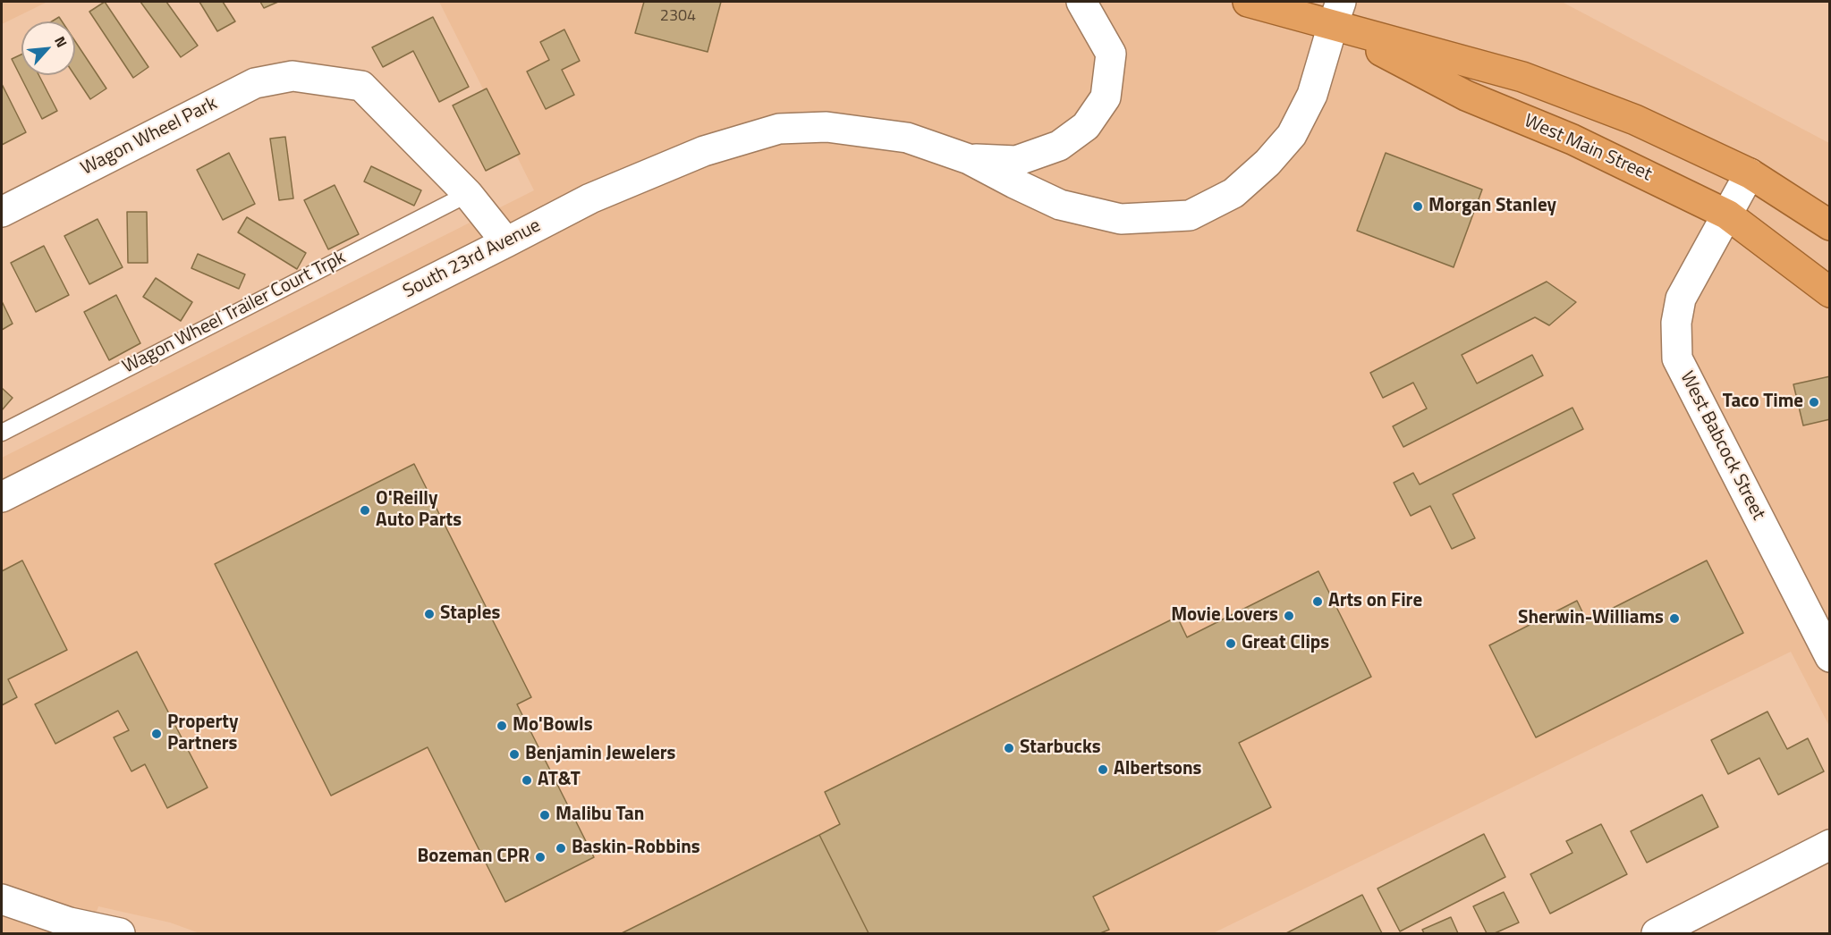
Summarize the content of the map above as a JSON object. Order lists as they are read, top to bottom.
{
  "streets": {
    "highway": ["West Main Street"],
    "street": ["Wagon Wheel Park", "South 23rd Avenue", "West Babcock Street"],
    "lane": ["Wagon Wheel Trailer Court Trpk"]
  },
  "crossings": [
    ["Wagon Wheel Park", "Wagon Wheel Trailer Court Trpk"],
    ["West Main Street", "South 23rd Avenue"],
    ["West Main Street", "West Babcock Street"]
  ],
  "places": [
    "Morgan Stanley",
    "Taco Time",
    "O'Reilly Auto Parts",
    "Arts on Fire",
    "Staples",
    "Movie Lovers",
    "Sherwin-Williams",
    "Great Clips",
    "Mo'Bowls",
    "Property Partners",
    "Starbucks",
    "Benjamin Jewelers",
    "Albertsons",
    "AT&T",
    "Malibu Tan",
    "Baskin-Robbins",
    "Bozeman CPR"
  ],
  "house_numbers": ["2304"],
  "north": "top right"
}
